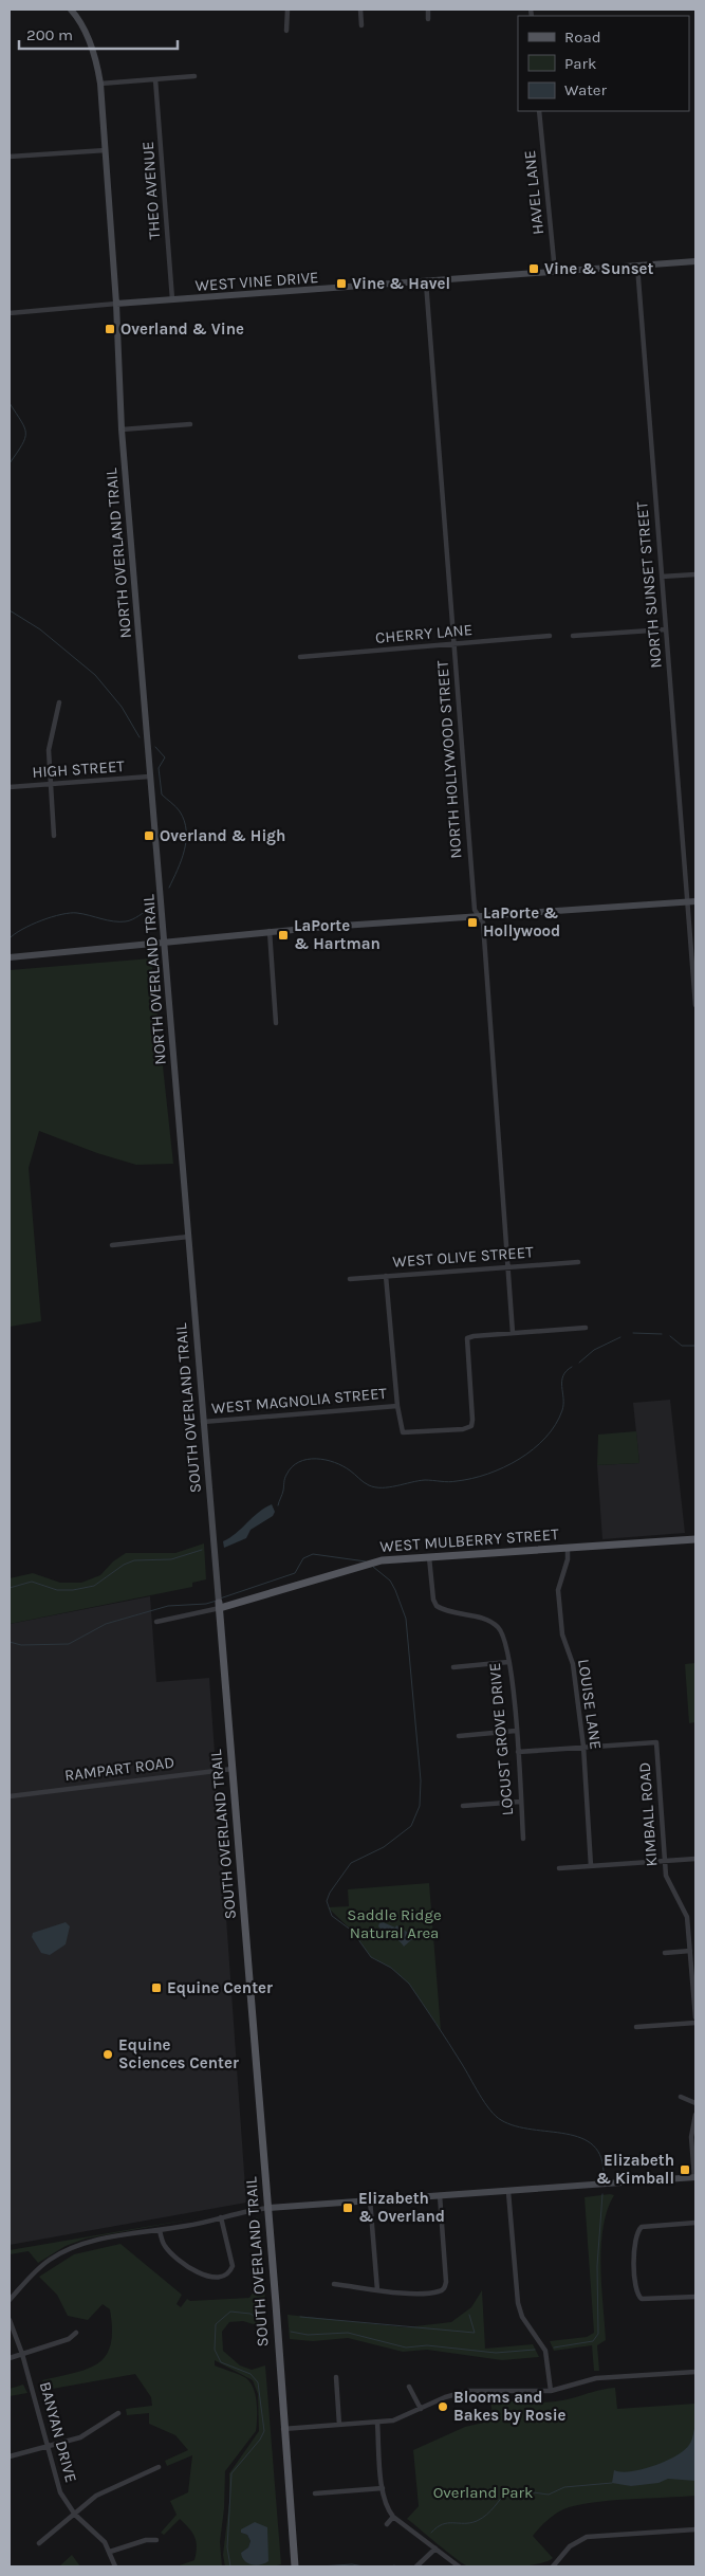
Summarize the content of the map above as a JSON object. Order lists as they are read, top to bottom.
{
  "streets": {
    "main road": [
      "WEST VINE DRIVE",
      "NORTH OVERLAND TRAIL",
      "SOUTH OVERLAND TRAIL",
      "WEST MULBERRY STREET"
    ],
    "street": [
      "THEO AVENUE",
      "HAVEL LANE",
      "NORTH SUNSET STREET",
      "CHERRY LANE",
      "NORTH HOLLYWOOD STREET",
      "HIGH STREET",
      "WEST OLIVE STREET",
      "WEST MAGNOLIA STREET",
      "LOUISE LANE",
      "LOCUST GROVE DRIVE",
      "RAMPART ROAD",
      "KIMBALL ROAD",
      "BANYAN DRIVE"
    ]
  },
  "crossings": [
    ["THEO AVENUE", "WEST VINE DRIVE"],
    ["HAVEL LANE", "WEST VINE DRIVE"],
    ["WEST VINE DRIVE", "NORTH OVERLAND TRAIL"],
    ["WEST VINE DRIVE", "NORTH SUNSET STREET"],
    ["WEST VINE DRIVE", "NORTH HOLLYWOOD STREET"],
    ["NORTH OVERLAND TRAIL", "HIGH STREET"],
    ["NORTH OVERLAND TRAIL", "SOUTH OVERLAND TRAIL"],
    ["CHERRY LANE", "NORTH HOLLYWOOD STREET"],
    ["NORTH HOLLYWOOD STREET", "WEST OLIVE STREET"],
    ["WEST MAGNOLIA STREET", "SOUTH OVERLAND TRAIL"],
    ["SOUTH OVERLAND TRAIL", "WEST MULBERRY STREET"],
    ["SOUTH OVERLAND TRAIL", "RAMPART ROAD"],
    ["WEST MULBERRY STREET", "LOUISE LANE"],
    ["WEST MULBERRY STREET", "LOCUST GROVE DRIVE"],
    ["LOUISE LANE", "KIMBALL ROAD"],
    ["LOCUST GROVE DRIVE", "KIMBALL ROAD"]
  ],
  "parks": ["Saddle Ridge Natural Area", "Overland Park"],
  "places": {
    "transit": [
      "Vine & Sunset",
      "Vine & Havel",
      "Overland & Vine",
      "Overland & High",
      "LaPorte & Hollywood",
      "LaPorte & Hartman",
      "Equine Center",
      "Elizabeth & Kimball",
      "Elizabeth & Overland"
    ],
    "other": ["Equine Sciences Center", "Blooms and Bakes by Rosie"]
  },
  "legend": ["Road", "Park", "Water"],
  "scale_bar": "200 m"
}
